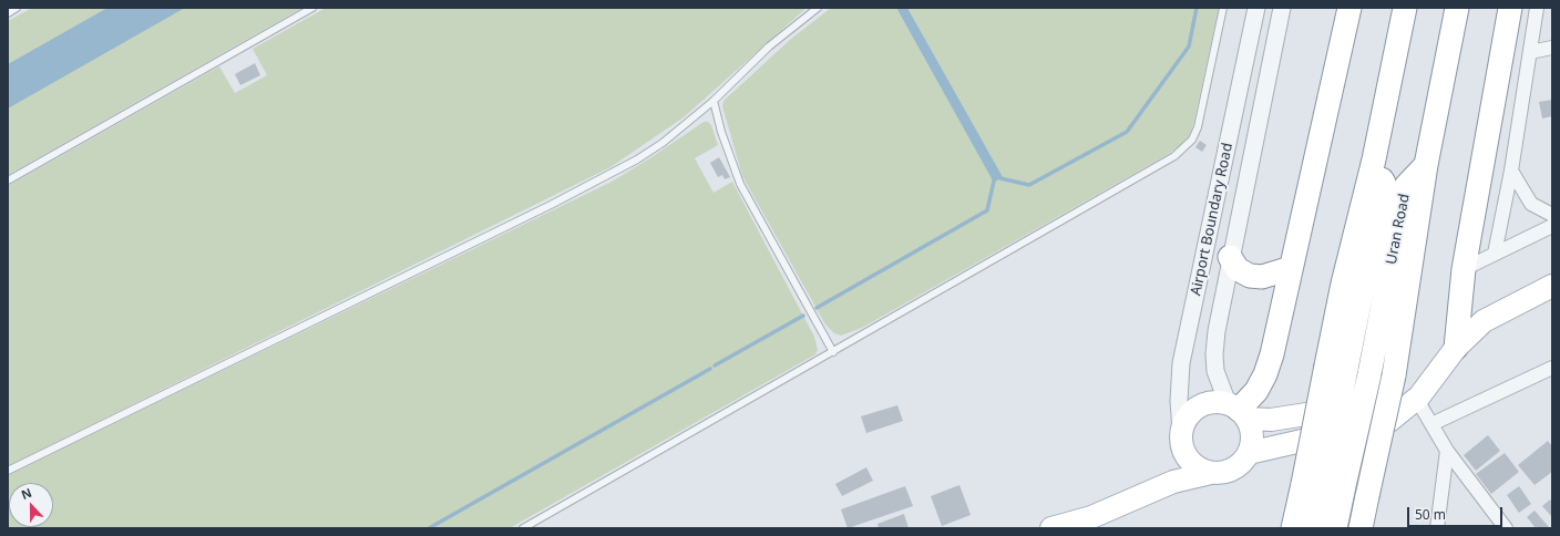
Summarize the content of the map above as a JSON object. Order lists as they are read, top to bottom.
{
  "streets": {
    "highway": ["Uran Road"],
    "street": ["Airport Boundary Road"]
  },
  "scale_bar": "50 m",
  "north": "top"
}
